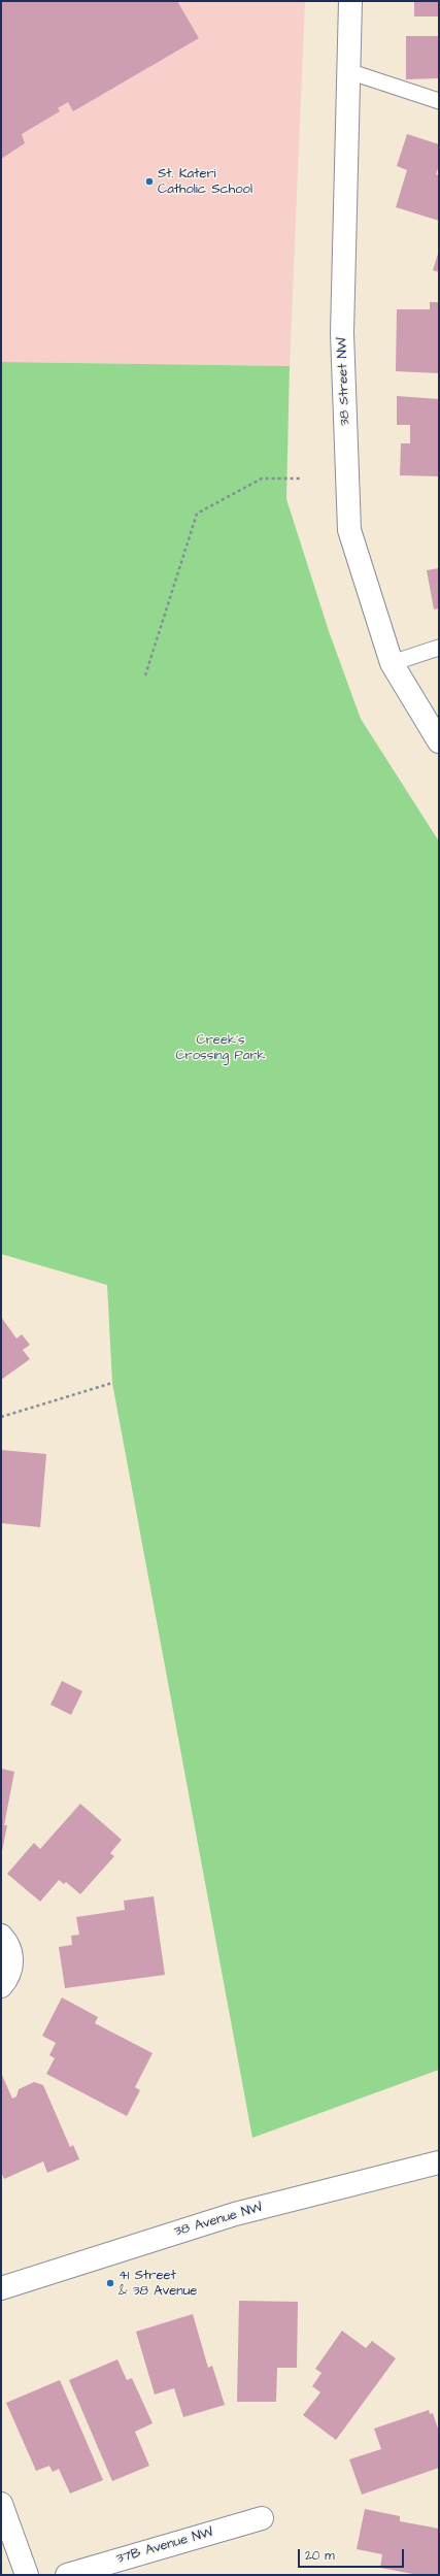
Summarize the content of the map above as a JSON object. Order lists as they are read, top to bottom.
{
  "streets": {
    "street": ["38 Street NW", "38 Avenue NW", "37B Avenue NW"]
  },
  "parks": ["Creek's Crossing Park"],
  "places": ["St. Kateri Catholic School", "41 Street & 38 Avenue"],
  "scale_bar": "20 m"
}
